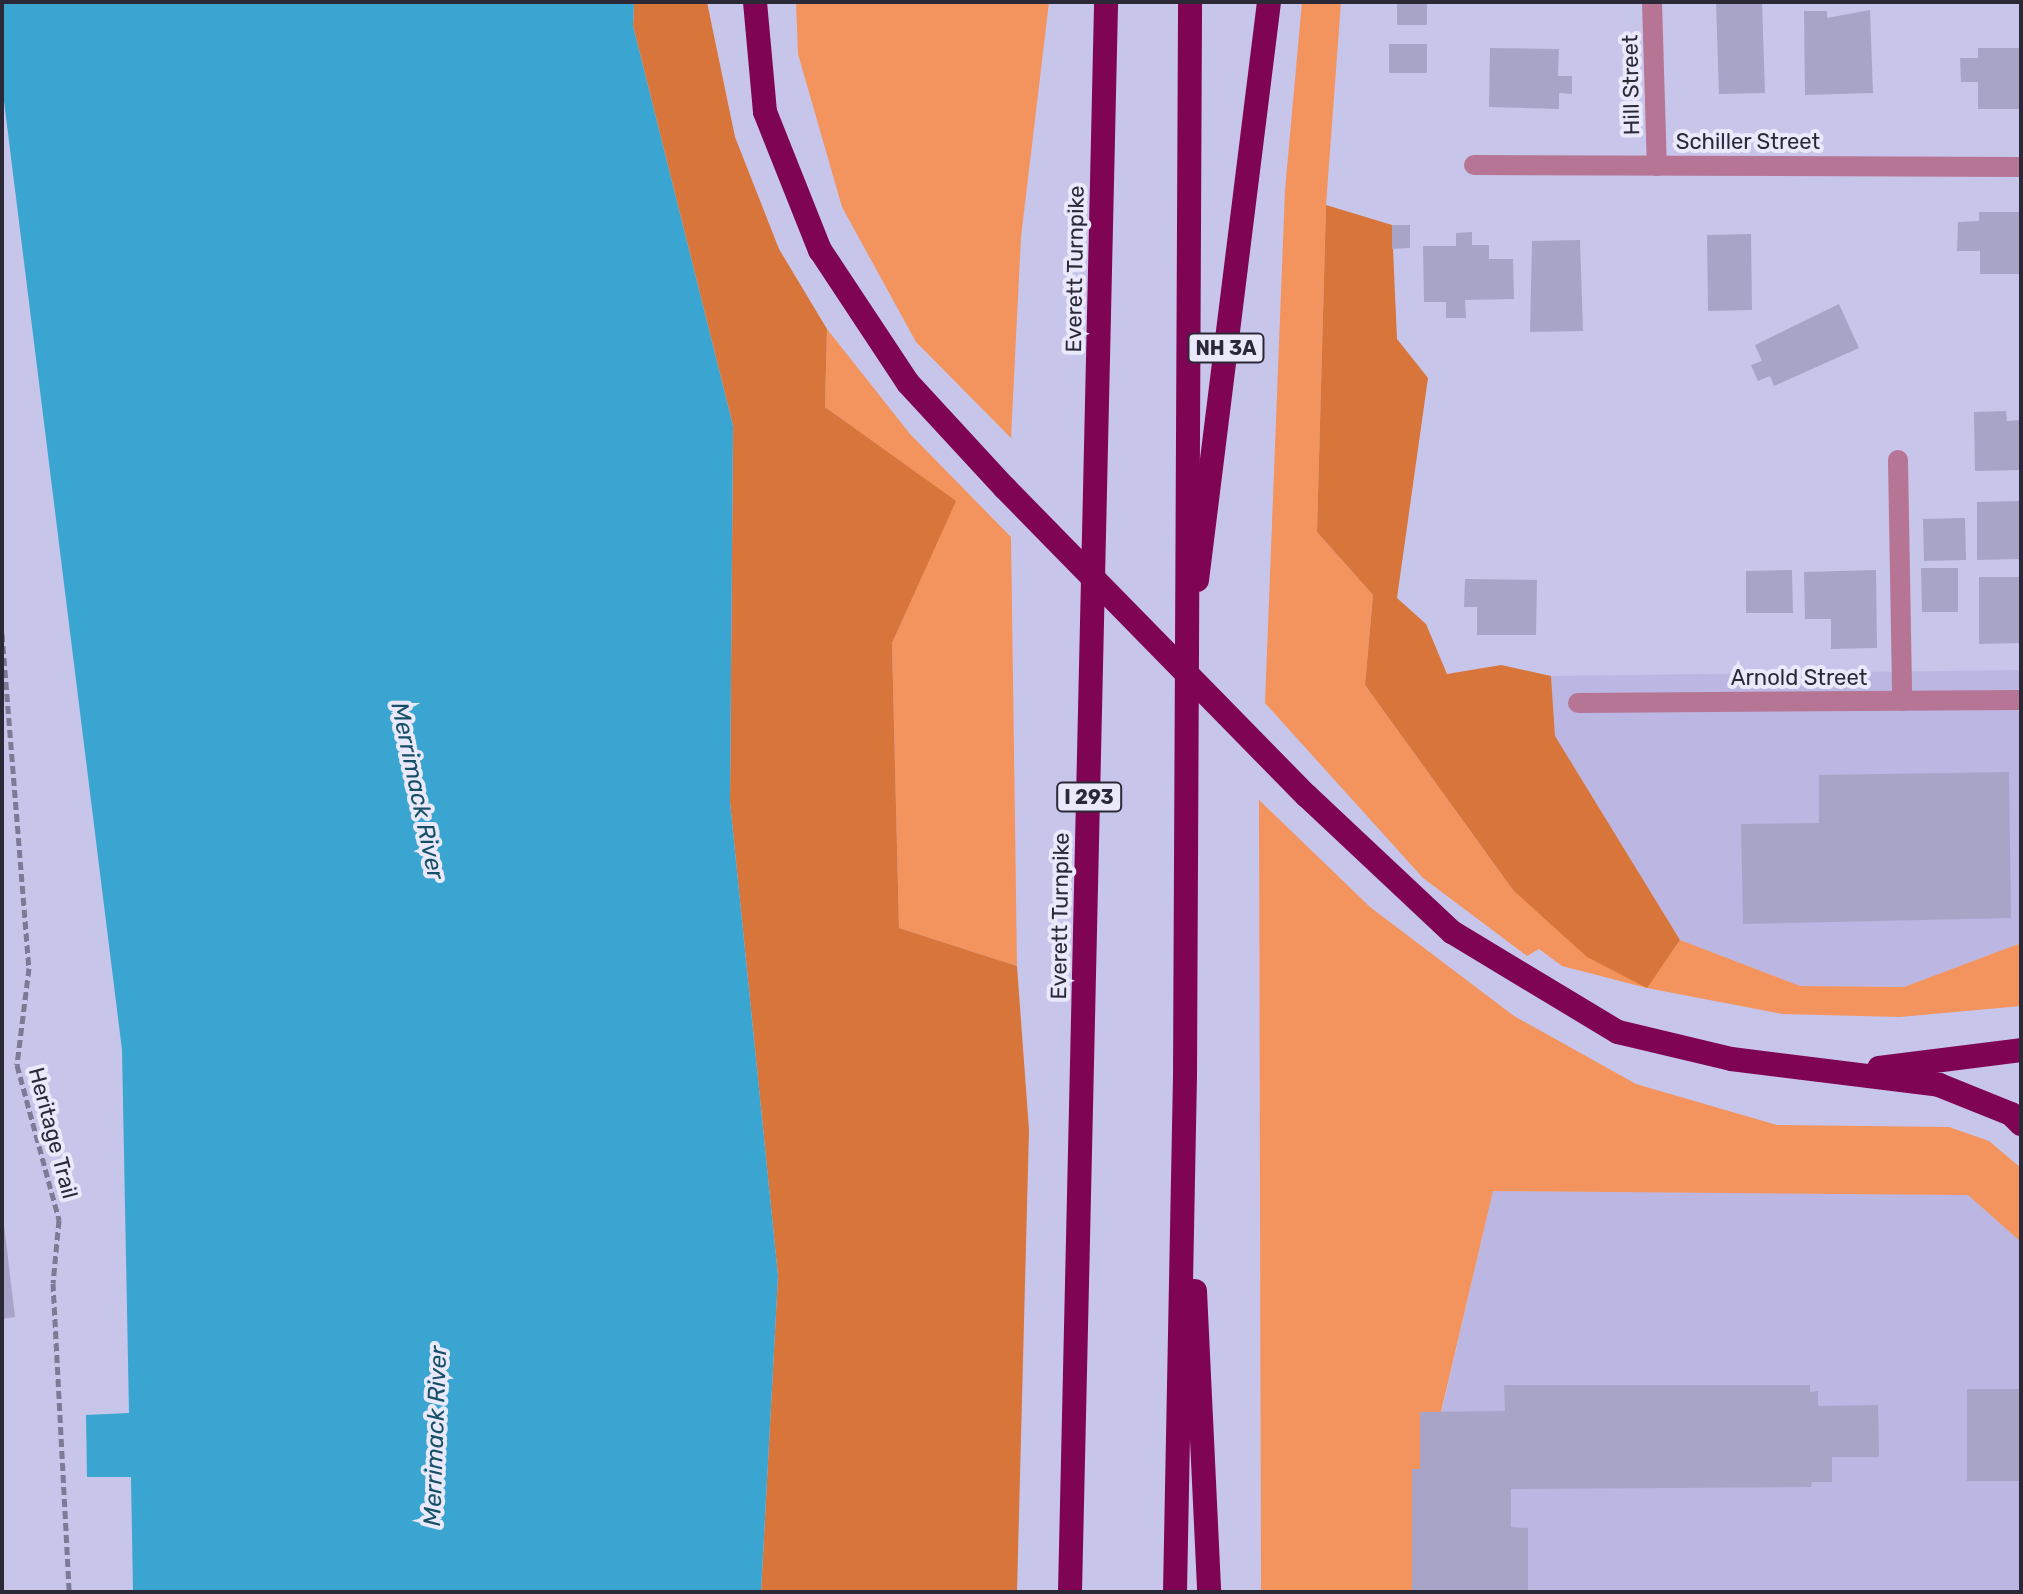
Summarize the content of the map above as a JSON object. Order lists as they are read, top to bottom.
{
  "streets": {
    "highway": ["Everett Turnpike", "NH 3A", "I 293"],
    "street": ["Hill Street", "Schiller Street", "Arnold Street"],
    "path": ["Heritage Trail"]
  },
  "crossings": [
    ["Hill Street", "Schiller Street"]
  ],
  "water": ["Merrimack River"]
}
